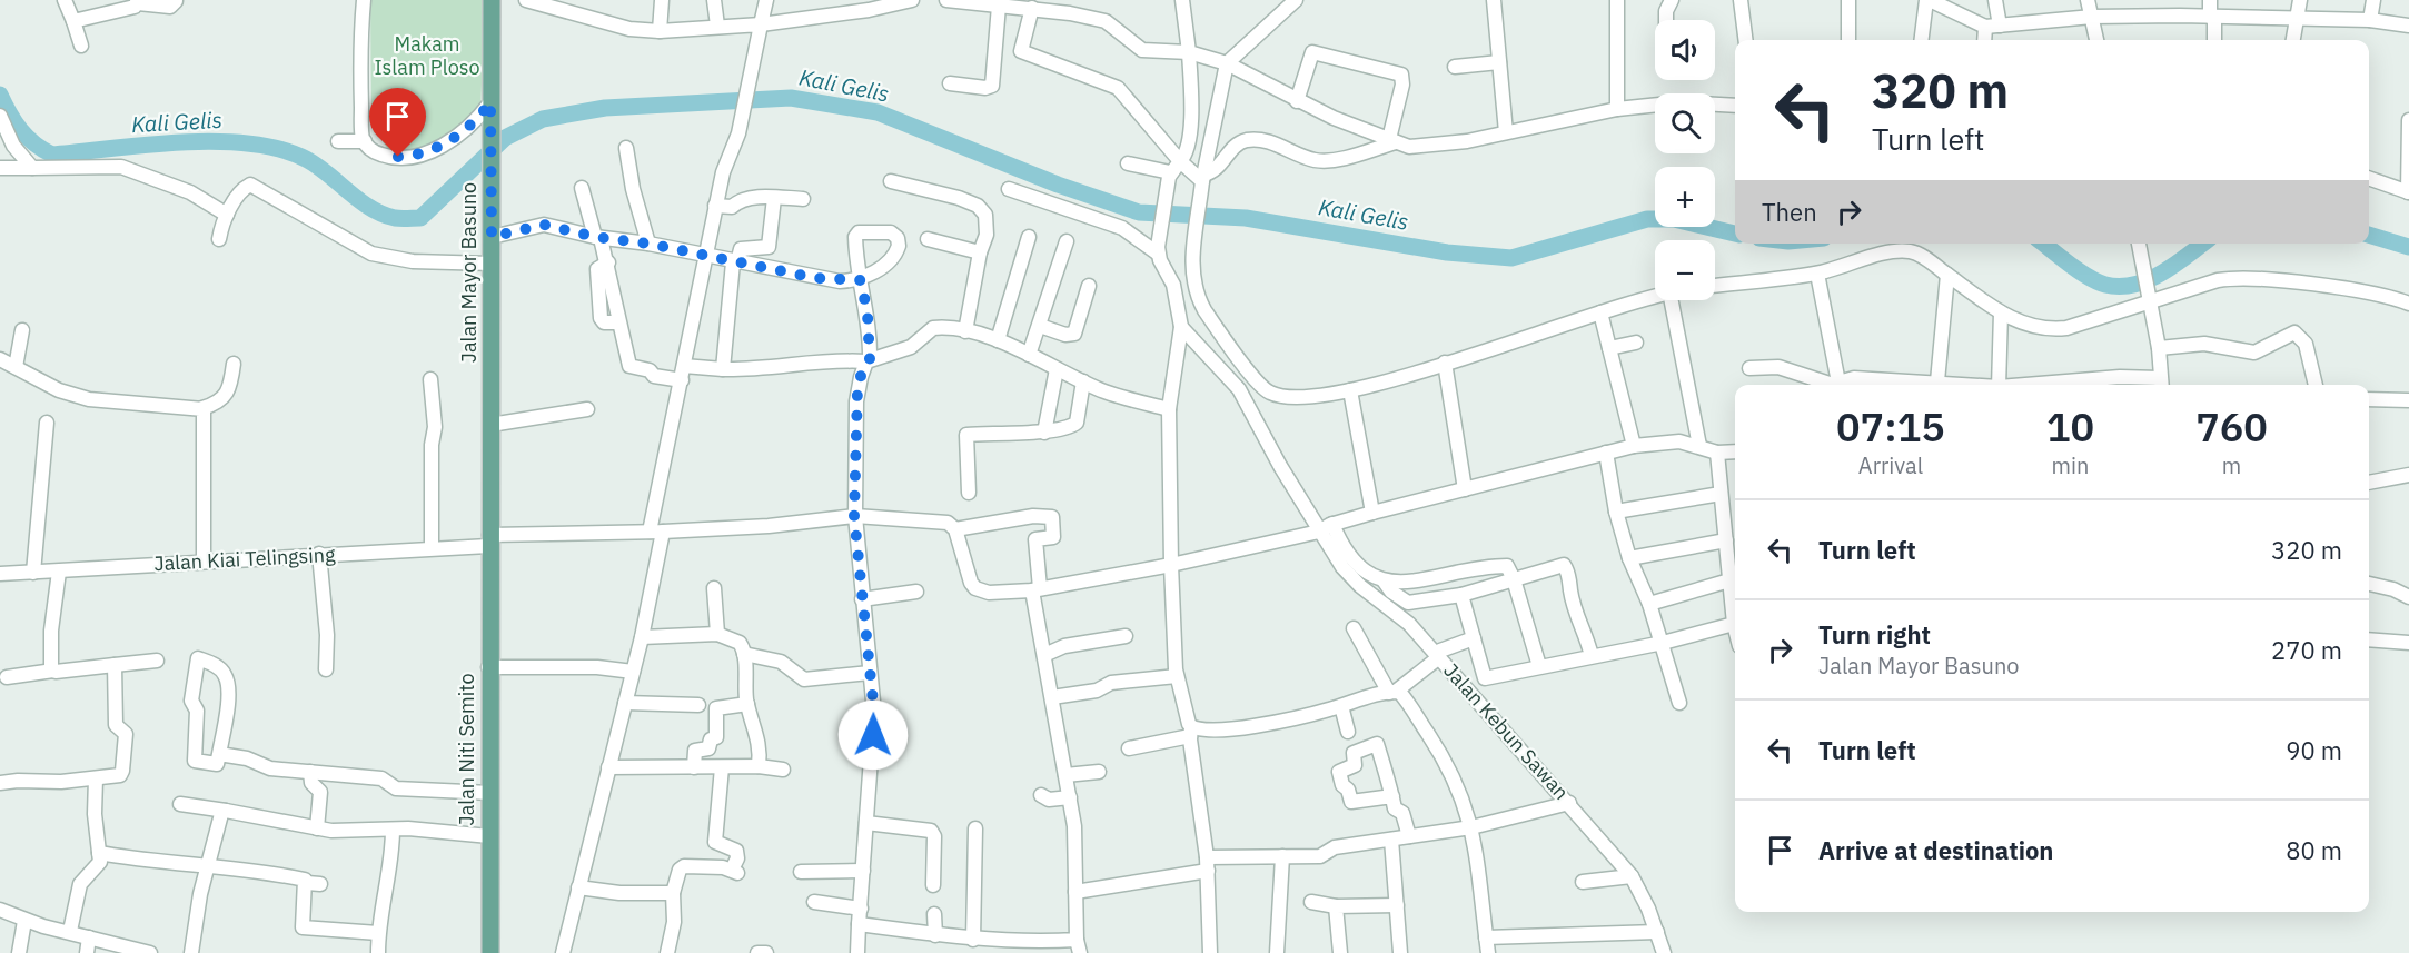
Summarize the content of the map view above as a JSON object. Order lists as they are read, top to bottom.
{
  "streets": {
    "main road": ["Jalan Mayor Basuno", "Jalan Niti Semito"],
    "street": ["Jalan Kiai Telingsing", "Jalan Kebun Sawan"]
  },
  "crossings": [
    ["Jalan Mayor Basuno", "Jalan Kiai Telingsing"],
    ["Jalan Mayor Basuno", "Jalan Niti Semito"],
    ["Jalan Kiai Telingsing", "Jalan Niti Semito"]
  ],
  "water": ["Kali Gelis"],
  "parks": ["Makam Islam Ploso"],
  "page": {
    "map_buttons": ["+", "−"],
    "turn": ["320 m", "Turn left"],
    "then": "Then",
    "eta": [
      "07:15",
      "Arrival",
      "10",
      "min",
      "760",
      "m"
    ],
    "list": [
      {
        "name": "Turn left",
        "value": "320 m"
      },
      {
        "name": "Turn right",
        "note": "Jalan Mayor Basuno",
        "value": "270 m"
      },
      {
        "name": "Turn left",
        "value": "90 m"
      },
      {
        "name": "Arrive at destination",
        "value": "80 m"
      }
    ]
  }
}
